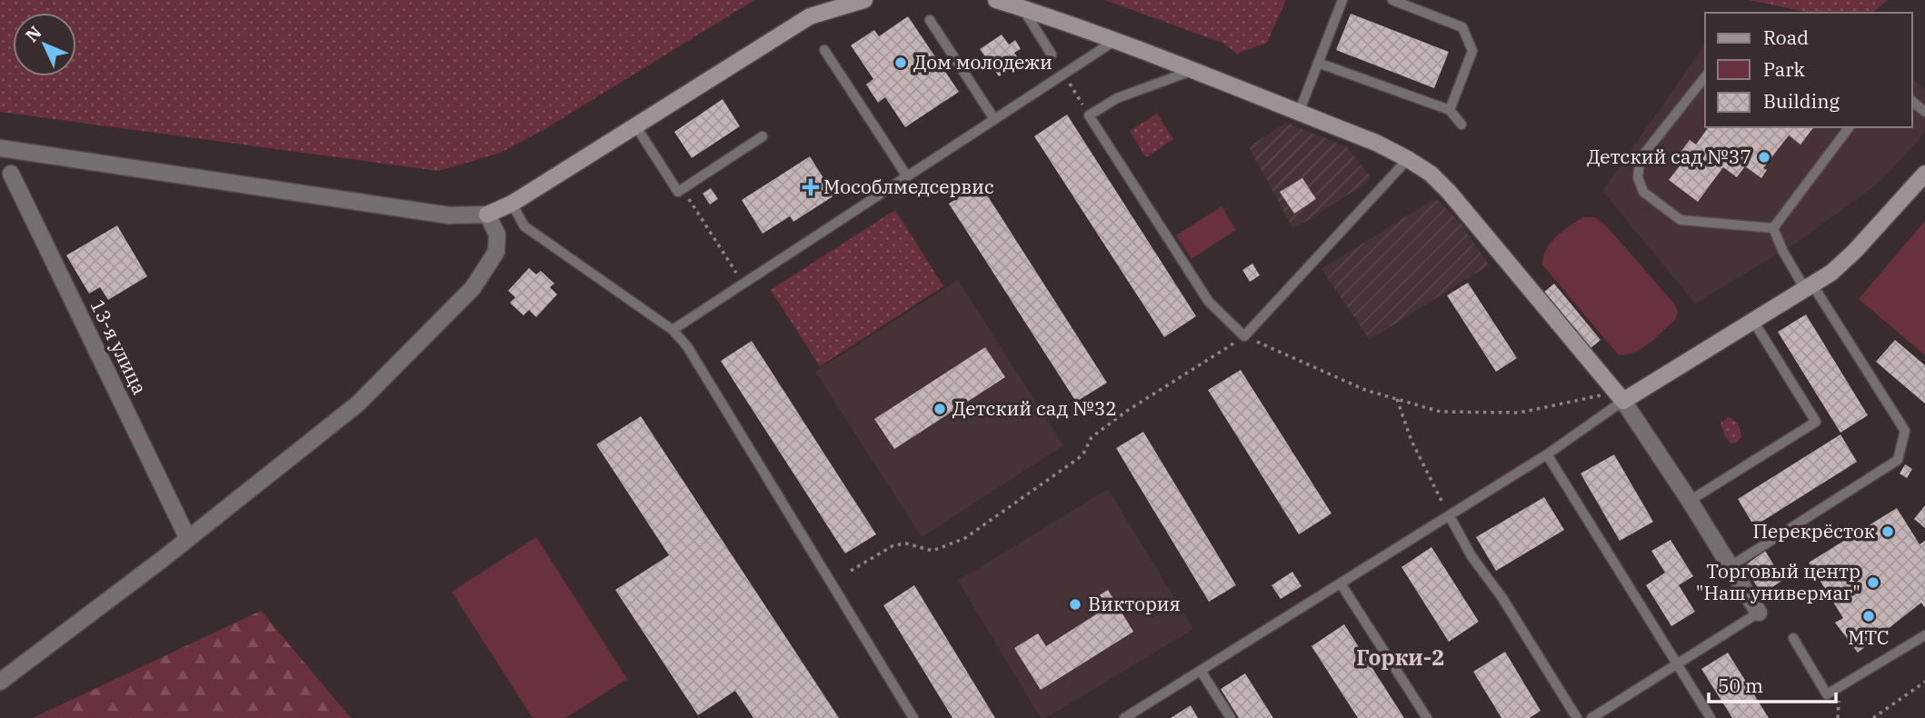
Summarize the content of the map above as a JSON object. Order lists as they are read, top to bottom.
{
  "streets": {
    "street": ["13-я улица"]
  },
  "districts": ["Горки-2"],
  "places": {
    "other": [
      "Дом молодежи",
      "Детский сад №37",
      "Детский сад №32",
      "Перекрёсток",
      "Торговый центр \"Наш универмаг\"",
      "Виктория",
      "МТС"
    ],
    "health": ["Мособлмедсервис"]
  },
  "legend": ["Road", "Park", "Building"],
  "scale_bar": "50 m",
  "north": "top left"
}
